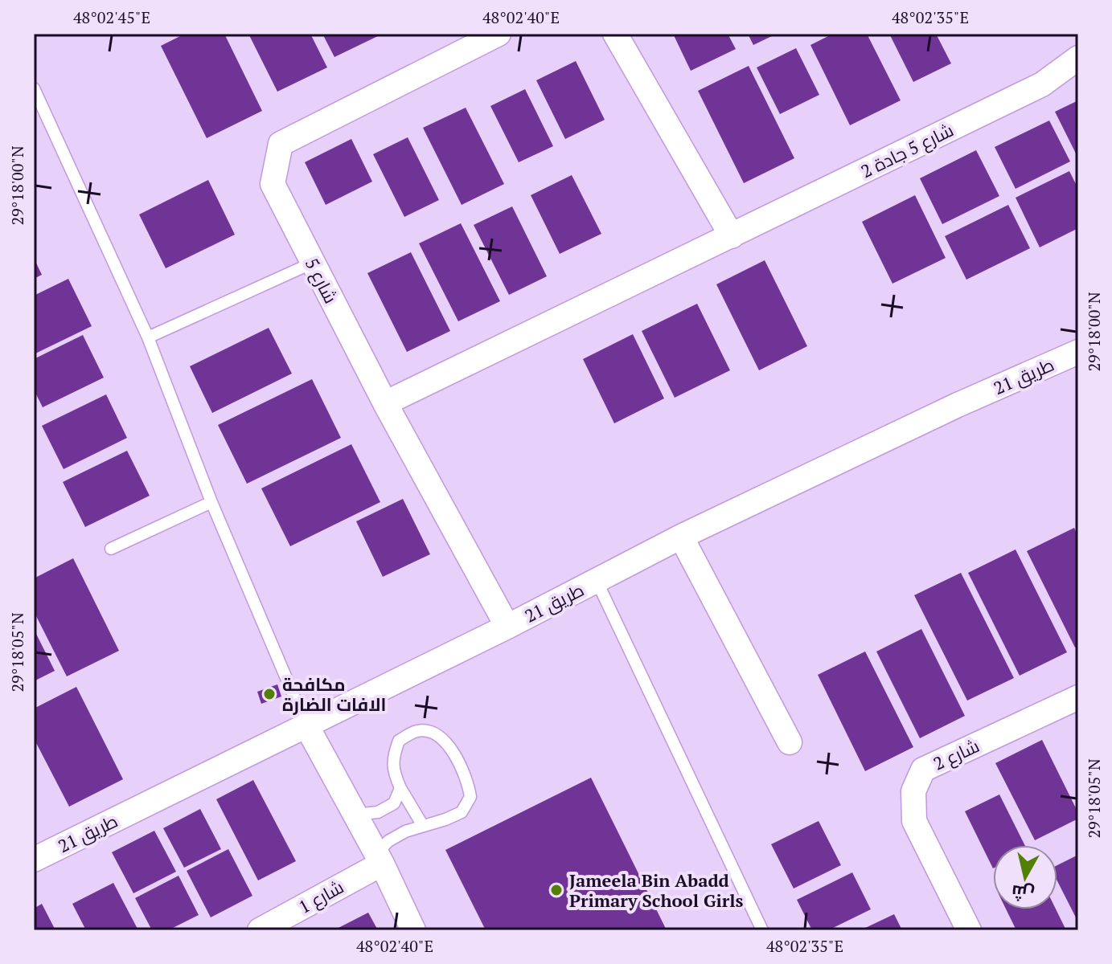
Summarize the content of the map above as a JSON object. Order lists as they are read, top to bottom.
{
  "streets": {
    "street": [
      "شارع 5 جادة 2",
      "شارع 5",
      "طريق 21",
      "شارع 2",
      "شارع 1"
    ]
  },
  "crossings": [
    ["شارع 5 جادة 2", "شارع 5"],
    ["شارع 5", "طريق 21"]
  ],
  "places": ["مكافحة الافات الضارة", "Jameela Bin Abadd Primary School Girls"],
  "north": "bottom",
  "coordinates": [
    "48°02'45\"E",
    "48°02'40\"E",
    "48°02'35\"E",
    "29°18'00\"N",
    "29°18'05\"N"
  ]
}
